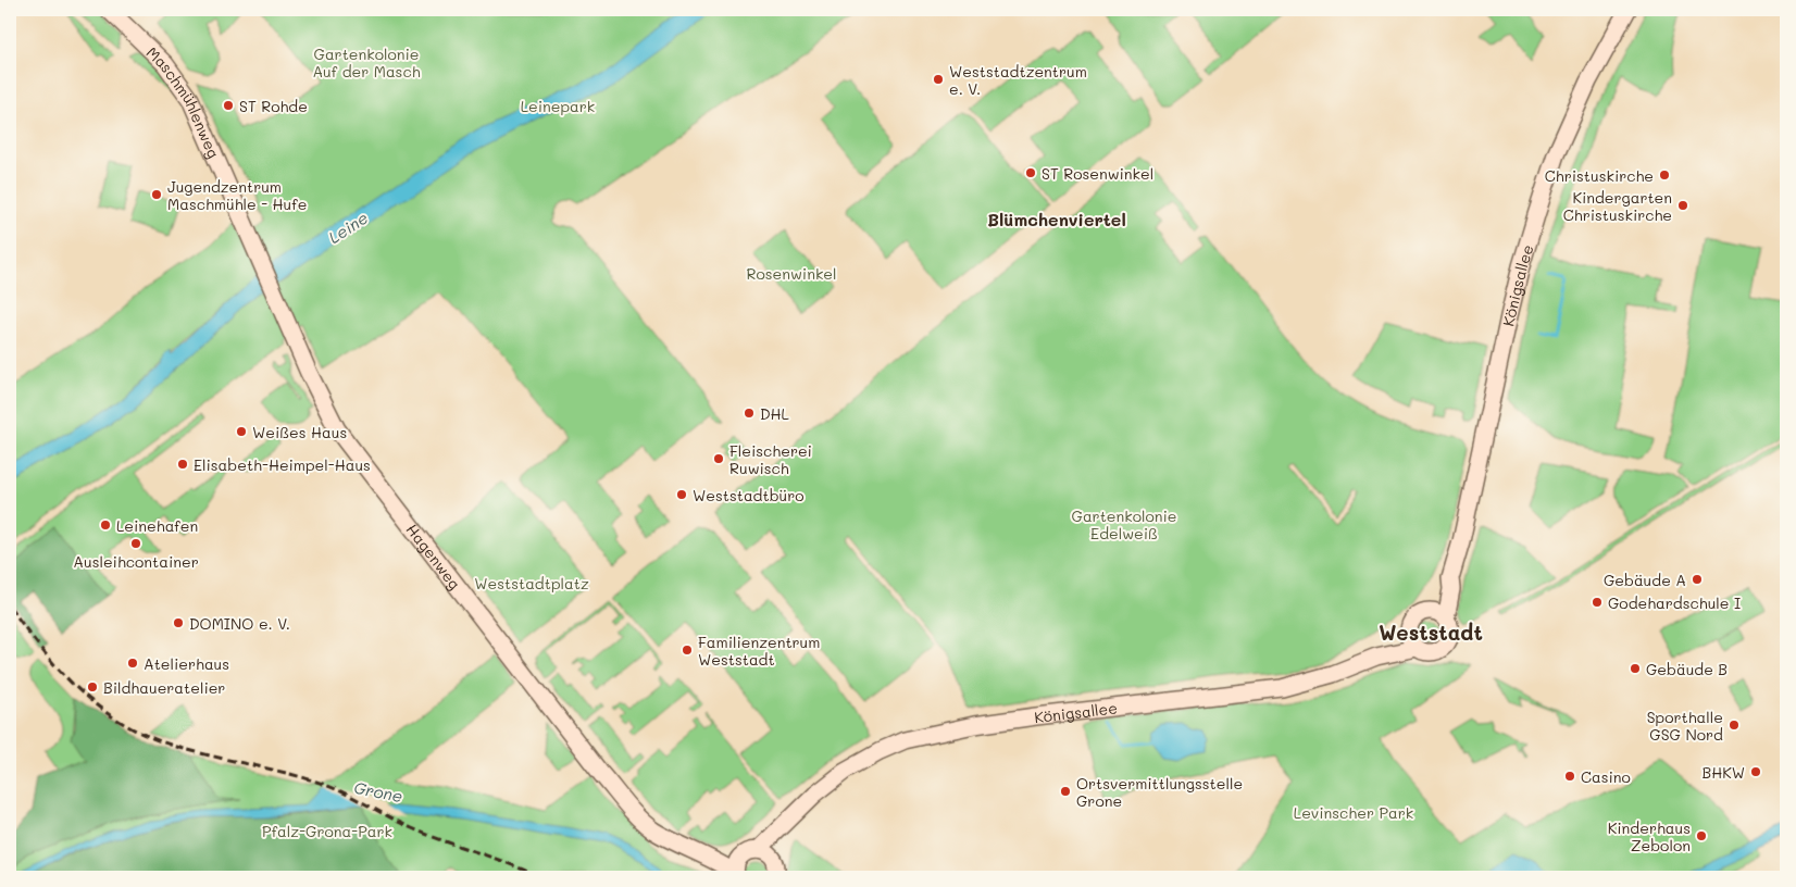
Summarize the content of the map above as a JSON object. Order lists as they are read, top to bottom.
{
  "streets": {
    "street": ["Maschmühlenweg", "Königsallee", "Hagenweg"]
  },
  "crossings": [
    ["Maschmühlenweg", "Hagenweg"],
    ["Königsallee", "Hagenweg"]
  ],
  "districts": ["Blümchenviertel", "Weststadt"],
  "water": ["Leine", "Grone"],
  "parks": [
    "Gartenkolonie Auf der Masch",
    "Leinepark",
    "Rosenwinkel",
    "Gartenkolonie Edelweiß",
    "Weststadtplatz",
    "Levinscher Park",
    "Pfalz-Grona-Park"
  ],
  "places": [
    "Weststadtzentrum e. V.",
    "ST Rohde",
    "ST Rosenwinkel",
    "Christuskirche",
    "Jugendzentrum Maschmühle - Hufe",
    "Kindergarten Christuskirche",
    "DHL",
    "Weißes Haus",
    "Fleischerei Ruwisch",
    "Elisabeth-Heimpel-Haus",
    "Weststadtbüro",
    "Leinehafen",
    "Ausleihcontainer",
    "Gebäude A",
    "Godehardschule I",
    "DOMINO e. V.",
    "Familienzentrum Weststadt",
    "Atelierhaus",
    "Gebäude B",
    "Bildhaueratelier",
    "Sporthalle GSG Nord",
    "BHKW",
    "Casino",
    "Ortsvermittlungsstelle Grone",
    "Kinderhaus Zebolon"
  ]
}
